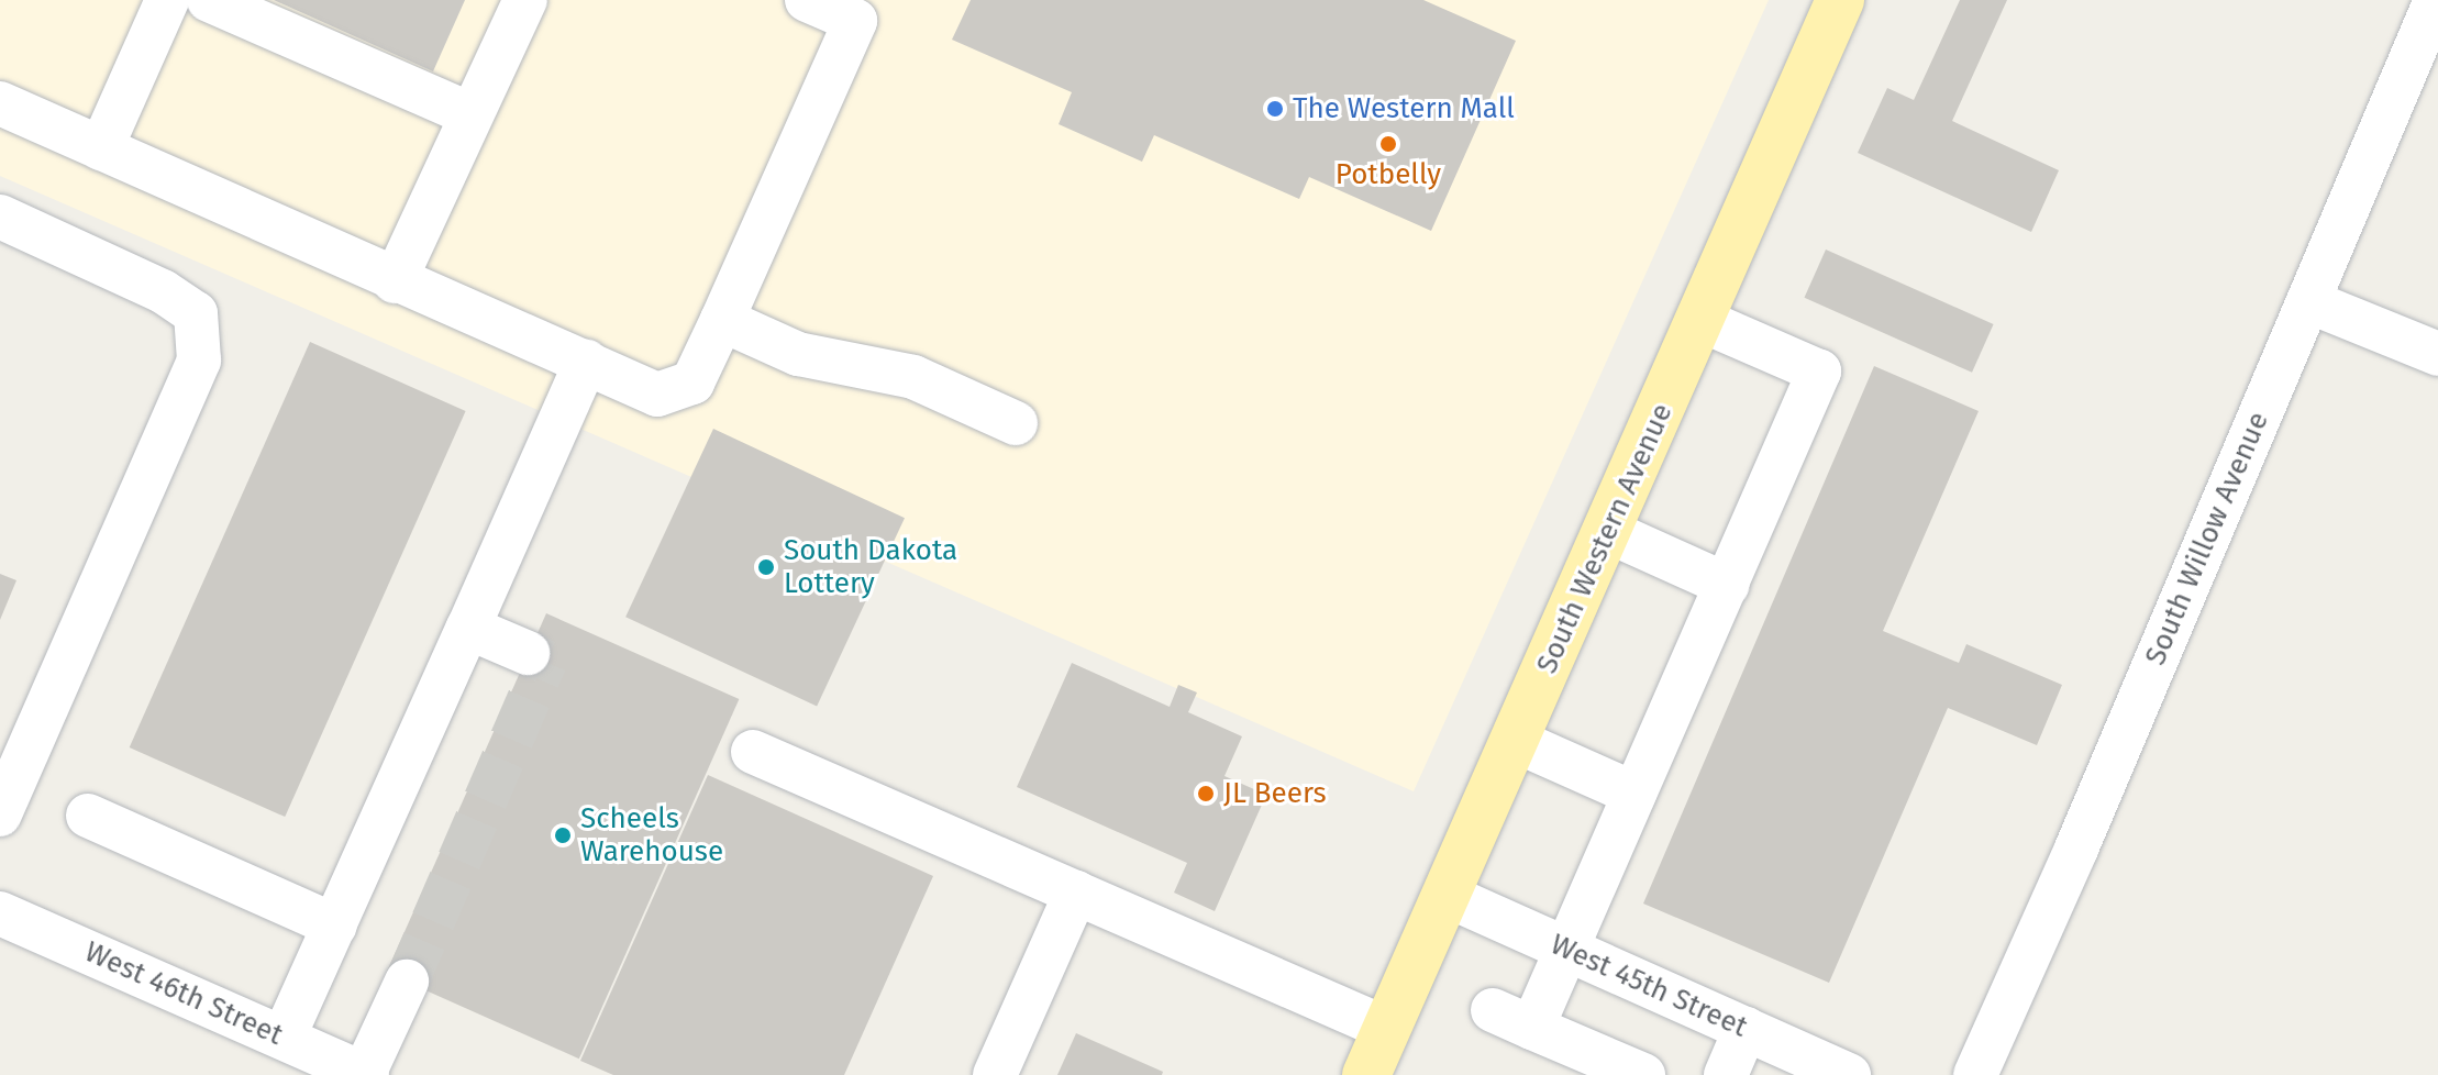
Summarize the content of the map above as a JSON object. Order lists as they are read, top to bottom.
{
  "streets": {
    "main road": ["South Western Avenue"],
    "street": ["South Willow Avenue", "West 45th Street", "West 46th Street"]
  },
  "crossings": [
    ["South Western Avenue", "West 45th Street"]
  ],
  "places": [
    "The Western Mall",
    "Potbelly",
    "South Dakota Lottery",
    "JL Beers",
    "Scheels Warehouse"
  ]
}
